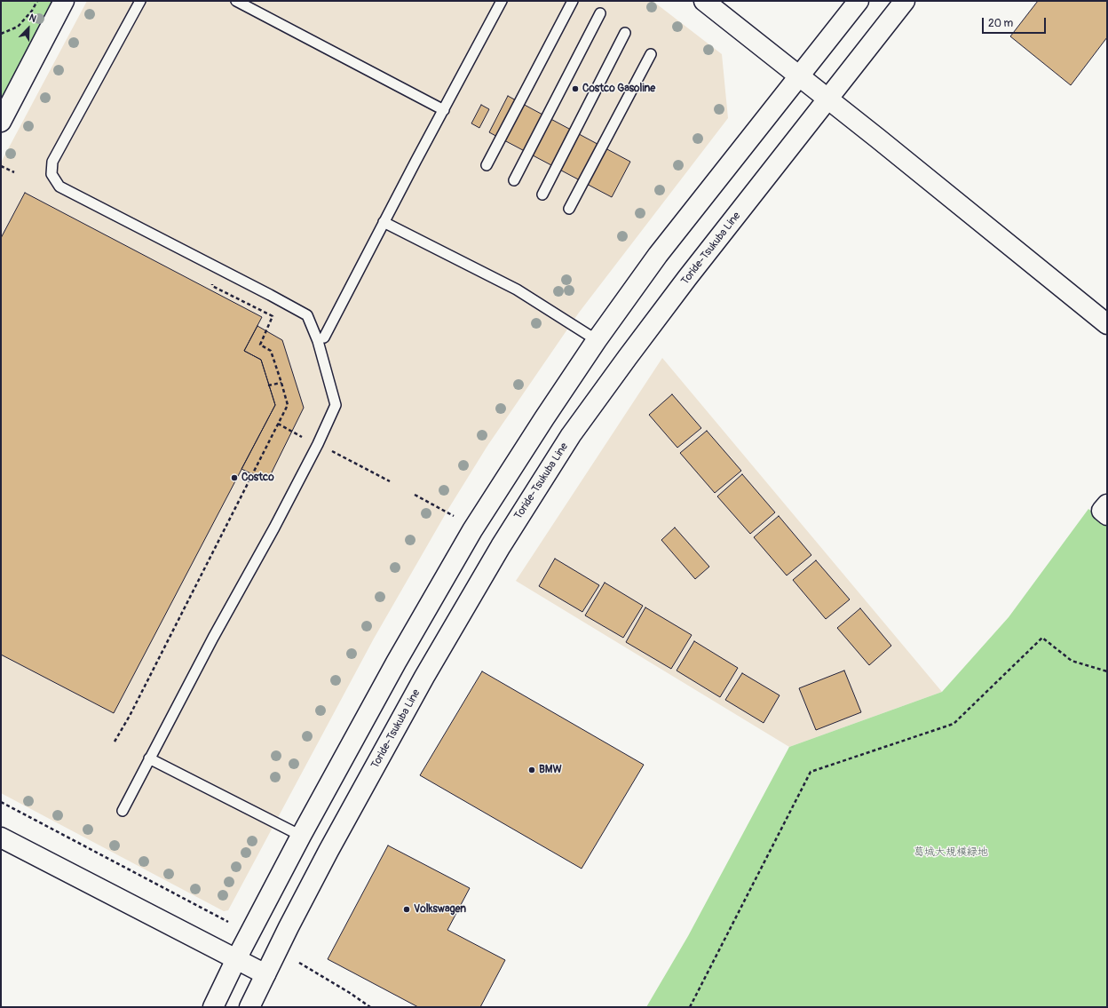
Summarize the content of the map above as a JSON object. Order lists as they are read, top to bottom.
{
  "streets": {
    "main road": ["Toride-Tsukuba Line"]
  },
  "parks": ["葛城大規模緑地"],
  "places": [
    "Costco Gasoline",
    "Costco",
    "BMW",
    "Volkswagen"
  ],
  "scale_bar": "20 m",
  "north": "top right"
}
